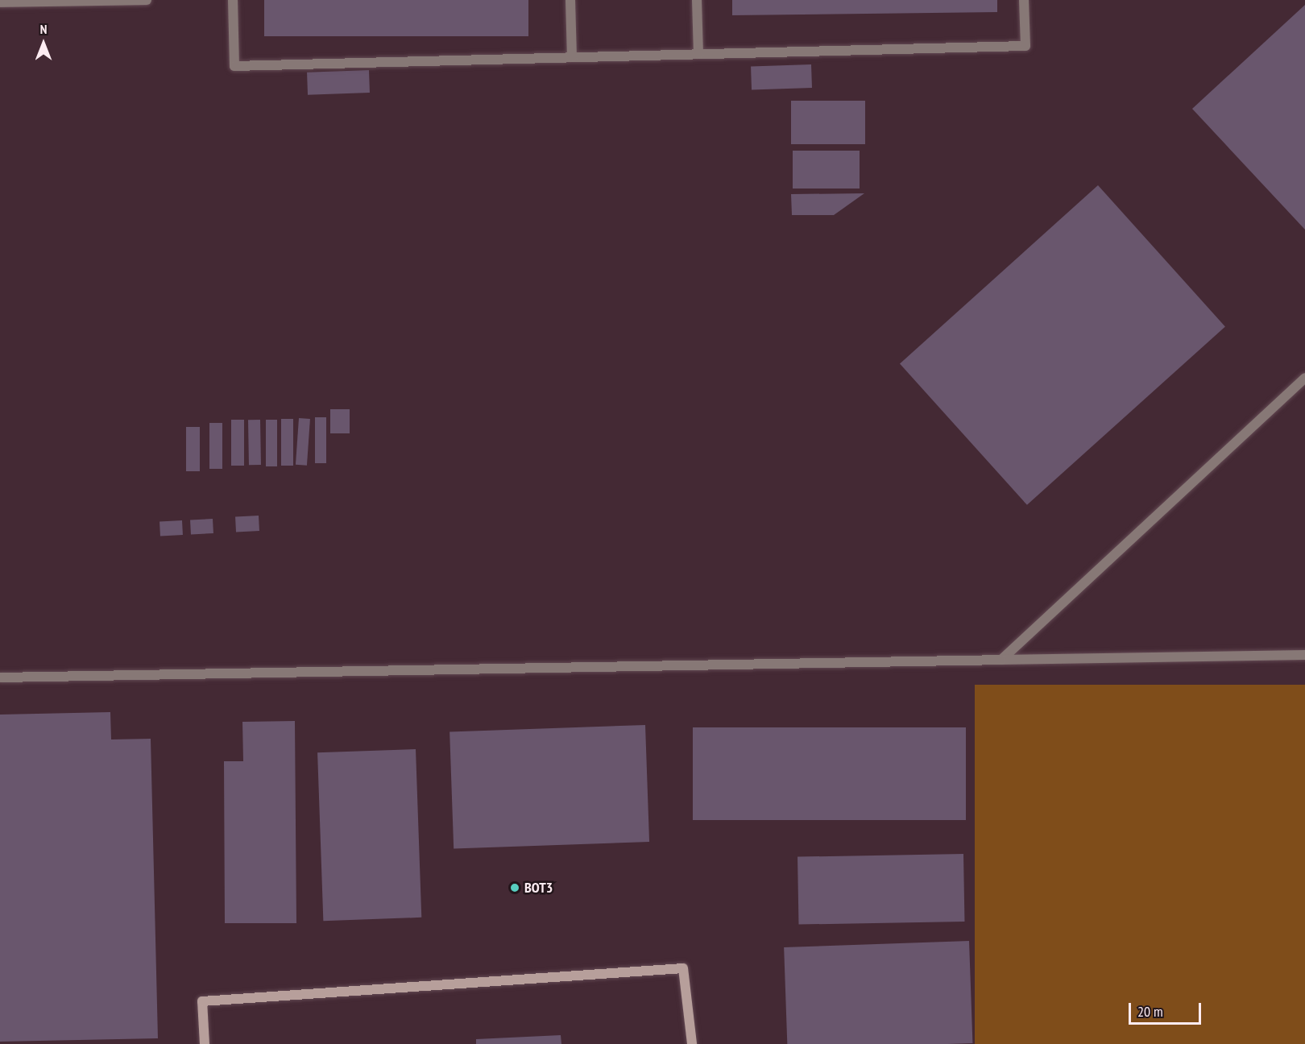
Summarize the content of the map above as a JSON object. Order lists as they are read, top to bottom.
{
  "places": ["BOT3"],
  "scale_bar": "20 m",
  "north": "top"
}
